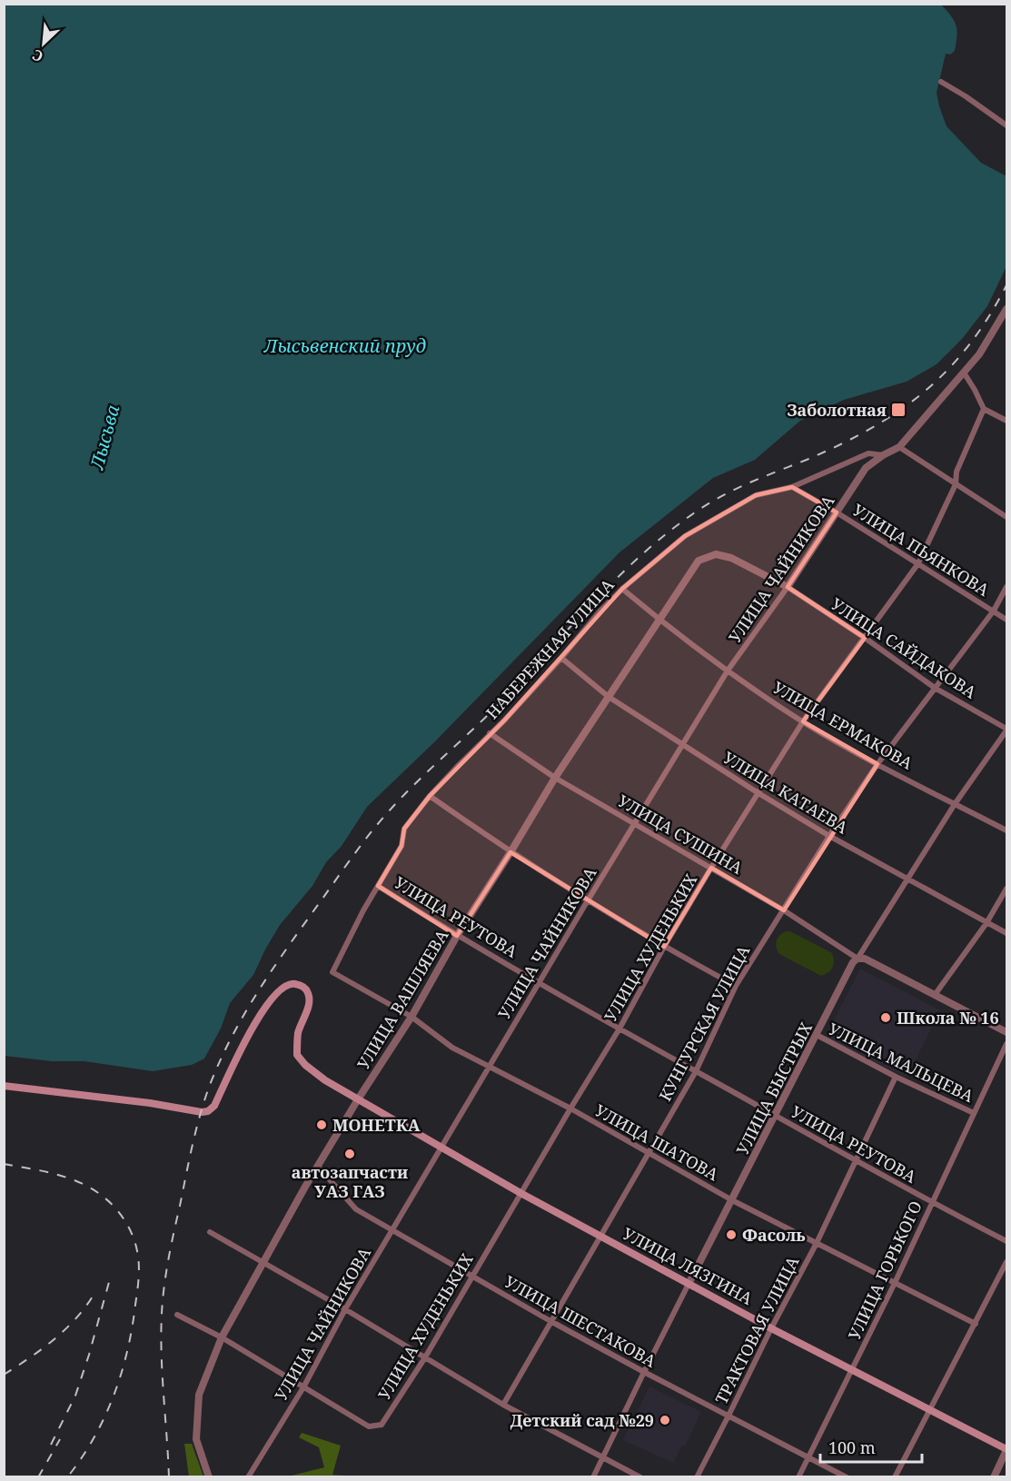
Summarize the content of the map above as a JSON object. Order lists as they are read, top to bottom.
{
  "streets": {
    "main road": ["УЛИЦА ЛЯЗГИНА"],
    "street": [
      "УЛИЦА ПЬЯНКОВА",
      "УЛИЦА ЧАЙНИКОВА",
      "УЛИЦА САЙДАКОВА",
      "НАБЕРЕЖНАЯ УЛИЦА",
      "УЛИЦА ЕРМАКОВА",
      "УЛИЦА КАТАЕВА",
      "УЛИЦА СУШИНА",
      "УЛИЦА РЕУТОВА",
      "УЛИЦА ХУДЕНЬКИХ",
      "УЛИЦА ВАШЛЯЕВА",
      "КУНГУРСКАЯ УЛИЦА",
      "УЛИЦА МАЛЬЦЕВА",
      "УЛИЦА БЫСТРЫХ",
      "УЛИЦА ШАТОВА",
      "УЛИЦА ГОРЬКОГО",
      "УЛИЦА ШЕСТАКОВА",
      "ТРАКТОВАЯ УЛИЦА"
    ]
  },
  "crossings": [
    ["УЛИЦА ПЬЯНКОВА", "УЛИЦА ЧАЙНИКОВА"],
    ["УЛИЦА ПЬЯНКОВА", "НАБЕРЕЖНАЯ УЛИЦА"],
    ["УЛИЦА ПЬЯНКОВА", "УЛИЦА ХУДЕНЬКИХ"],
    ["УЛИЦА ПЬЯНКОВА", "КУНГУРСКАЯ УЛИЦА"],
    ["УЛИЦА ЧАЙНИКОВА", "УЛИЦА САЙДАКОВА"],
    ["УЛИЦА ЧАЙНИКОВА", "НАБЕРЕЖНАЯ УЛИЦА"],
    ["УЛИЦА ЧАЙНИКОВА", "УЛИЦА ЕРМАКОВА"],
    ["УЛИЦА ЧАЙНИКОВА", "УЛИЦА КАТАЕВА"],
    ["УЛИЦА ЧАЙНИКОВА", "УЛИЦА СУШИНА"],
    ["УЛИЦА ЧАЙНИКОВА", "УЛИЦА РЕУТОВА"],
    ["УЛИЦА ЧАЙНИКОВА", "УЛИЦА ХУДЕНЬКИХ"],
    ["УЛИЦА ЧАЙНИКОВА", "УЛИЦА ВАШЛЯЕВА"],
    ["УЛИЦА ЧАЙНИКОВА", "УЛИЦА ШАТОВА"],
    ["УЛИЦА ЧАЙНИКОВА", "УЛИЦА ЛЯЗГИНА"],
    ["УЛИЦА ЧАЙНИКОВА", "УЛИЦА ШЕСТАКОВА"],
    ["УЛИЦА САЙДАКОВА", "УЛИЦА ХУДЕНЬКИХ"],
    ["УЛИЦА САЙДАКОВА", "УЛИЦА ВАШЛЯЕВА"],
    ["УЛИЦА САЙДАКОВА", "КУНГУРСКАЯ УЛИЦА"],
    ["УЛИЦА САЙДАКОВА", "УЛИЦА БЫСТРЫХ"],
    ["НАБЕРЕЖНАЯ УЛИЦА", "УЛИЦА ЕРМАКОВА"],
    ["НАБЕРЕЖНАЯ УЛИЦА", "УЛИЦА КАТАЕВА"],
    ["НАБЕРЕЖНАЯ УЛИЦА", "УЛИЦА СУШИНА"],
    ["НАБЕРЕЖНАЯ УЛИЦА", "УЛИЦА РЕУТОВА"],
    ["НАБЕРЕЖНАЯ УЛИЦА", "УЛИЦА ШАТОВА"],
    ["УЛИЦА ЕРМАКОВА", "УЛИЦА ХУДЕНЬКИХ"],
    ["УЛИЦА ЕРМАКОВА", "УЛИЦА ВАШЛЯЕВА"],
    ["УЛИЦА ЕРМАКОВА", "КУНГУРСКАЯ УЛИЦА"],
    ["УЛИЦА ЕРМАКОВА", "УЛИЦА БЫСТРЫХ"],
    ["УЛИЦА КАТАЕВА", "УЛИЦА ХУДЕНЬКИХ"],
    ["УЛИЦА КАТАЕВА", "УЛИЦА ВАШЛЯЕВА"],
    ["УЛИЦА КАТАЕВА", "КУНГУРСКАЯ УЛИЦА"],
    ["УЛИЦА КАТАЕВА", "УЛИЦА БЫСТРЫХ"],
    ["УЛИЦА СУШИНА", "УЛИЦА ХУДЕНЬКИХ"],
    ["УЛИЦА СУШИНА", "УЛИЦА ВАШЛЯЕВА"],
    ["УЛИЦА СУШИНА", "КУНГУРСКАЯ УЛИЦА"],
    ["УЛИЦА СУШИНА", "УЛИЦА БЫСТРЫХ"],
    ["УЛИЦА РЕУТОВА", "УЛИЦА ХУДЕНЬКИХ"],
    ["УЛИЦА РЕУТОВА", "УЛИЦА ВАШЛЯЕВА"],
    ["УЛИЦА РЕУТОВА", "КУНГУРСКАЯ УЛИЦА"],
    ["УЛИЦА РЕУТОВА", "УЛИЦА БЫСТРЫХ"],
    ["УЛИЦА РЕУТОВА", "УЛИЦА ГОРЬКОГО"],
    ["УЛИЦА РЕУТОВА", "ТРАКТОВАЯ УЛИЦА"],
    ["УЛИЦА ХУДЕНЬКИХ", "УЛИЦА ШАТОВА"],
    ["УЛИЦА ХУДЕНЬКИХ", "УЛИЦА ЛЯЗГИНА"],
    ["УЛИЦА ХУДЕНЬКИХ", "УЛИЦА ШЕСТАКОВА"],
    ["УЛИЦА ВАШЛЯЕВА", "УЛИЦА ШАТОВА"],
    ["УЛИЦА ВАШЛЯЕВА", "УЛИЦА ЛЯЗГИНА"],
    ["УЛИЦА ВАШЛЯЕВА", "УЛИЦА ШЕСТАКОВА"],
    ["КУНГУРСКАЯ УЛИЦА", "УЛИЦА ШАТОВА"],
    ["КУНГУРСКАЯ УЛИЦА", "УЛИЦА ЛЯЗГИНА"],
    ["КУНГУРСКАЯ УЛИЦА", "УЛИЦА ШЕСТАКОВА"],
    ["УЛИЦА МАЛЬЦЕВА", "УЛИЦА БЫСТРЫХ"],
    ["УЛИЦА МАЛЬЦЕВА", "УЛИЦА ГОРЬКОГО"],
    ["УЛИЦА МАЛЬЦЕВА", "ТРАКТОВАЯ УЛИЦА"],
    ["УЛИЦА БЫСТРЫХ", "УЛИЦА ШАТОВА"],
    ["УЛИЦА БЫСТРЫХ", "УЛИЦА ЛЯЗГИНА"],
    ["УЛИЦА БЫСТРЫХ", "УЛИЦА ШЕСТАКОВА"],
    ["УЛИЦА ШАТОВА", "УЛИЦА ГОРЬКОГО"],
    ["УЛИЦА ШАТОВА", "ТРАКТОВАЯ УЛИЦА"],
    ["УЛИЦА ЛЯЗГИНА", "УЛИЦА ГОРЬКОГО"],
    ["УЛИЦА ЛЯЗГИНА", "ТРАКТОВАЯ УЛИЦА"],
    ["УЛИЦА ГОРЬКОГО", "УЛИЦА ШЕСТАКОВА"],
    ["УЛИЦА ШЕСТАКОВА", "ТРАКТОВАЯ УЛИЦА"]
  ],
  "water": ["Лысьвенский пруд", "Лысьва"],
  "places": {
    "transit": ["Заболотная"],
    "other": [
      "Школа № 16",
      "МОНЕТКА",
      "автозапчасти УАЗ ГАЗ",
      "Фасоль",
      "Детский сад №29"
    ]
  },
  "scale_bar": "100 m",
  "north": "bottom left"
}
